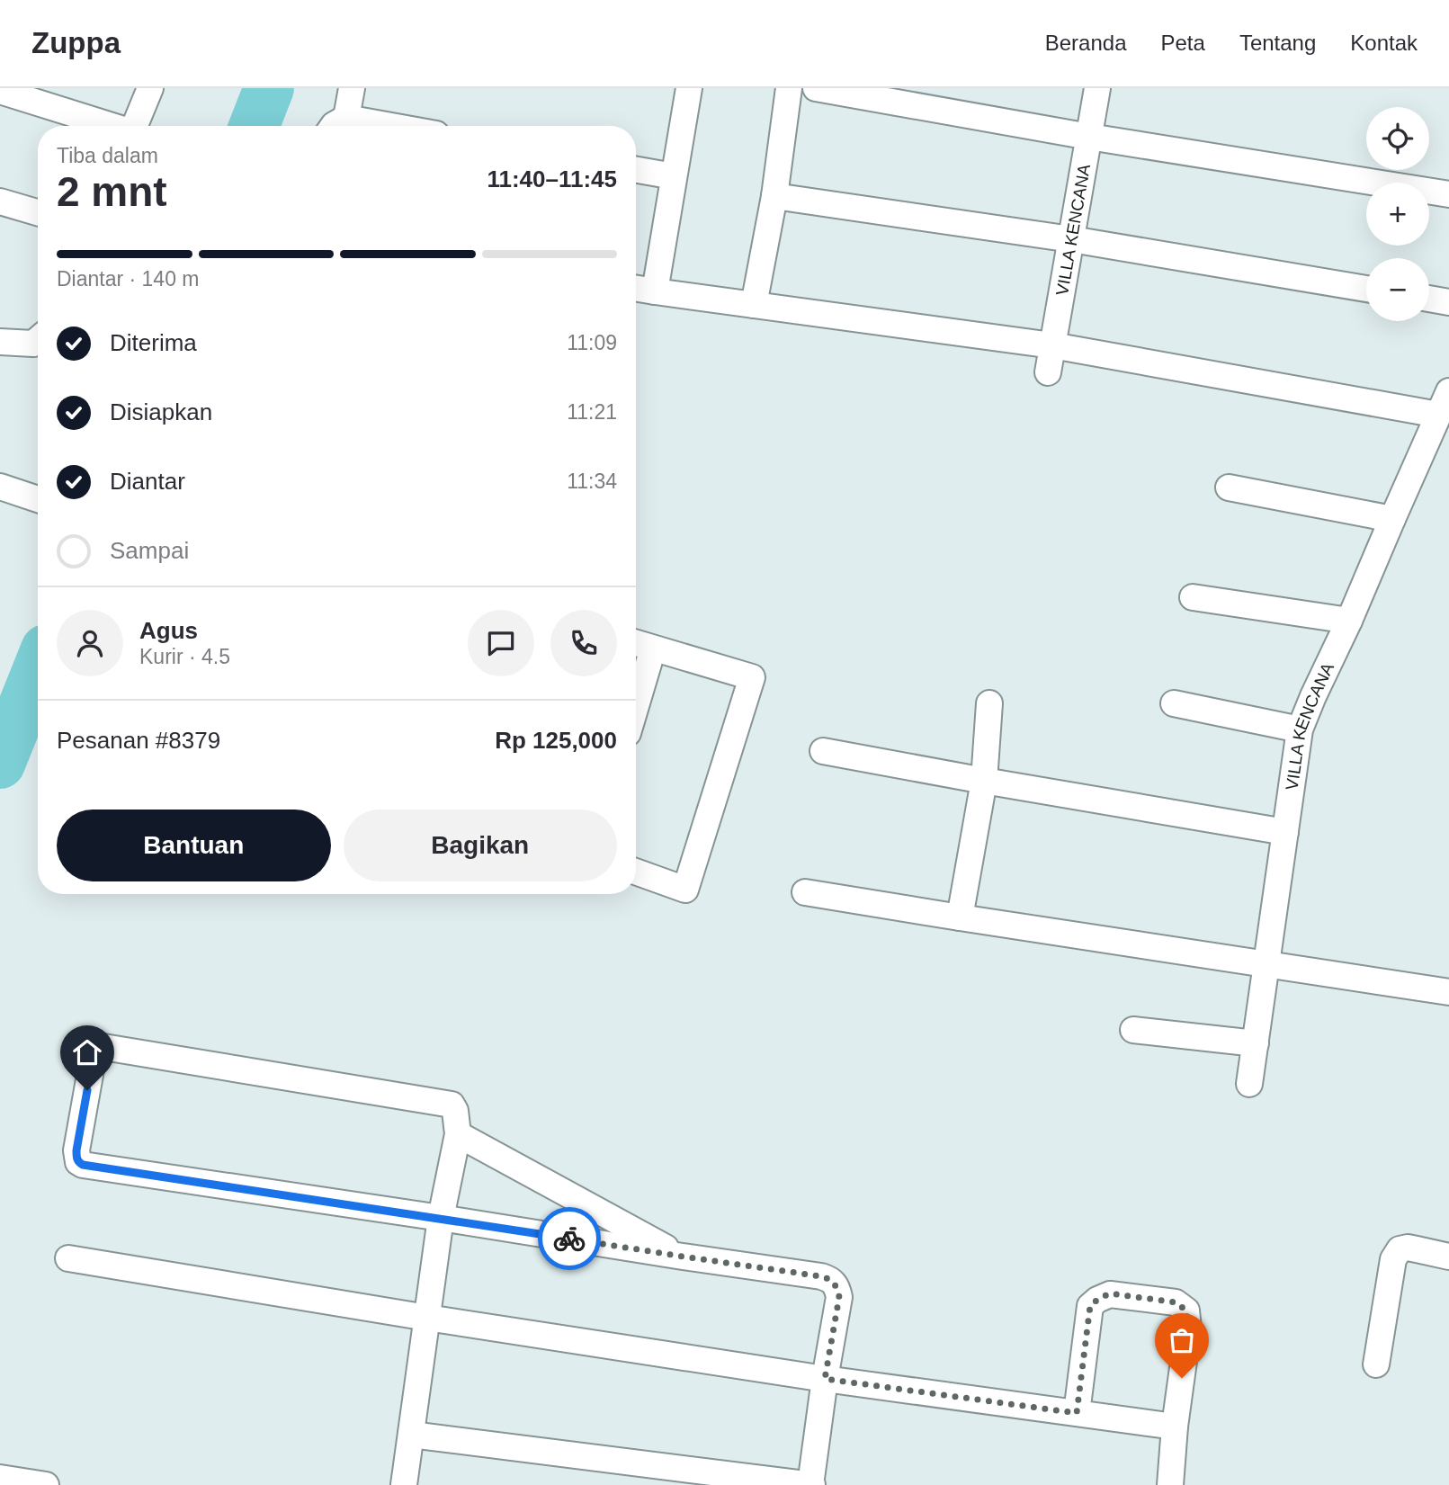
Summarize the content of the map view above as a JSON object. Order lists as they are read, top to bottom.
{
  "streets": {
    "street": ["VILLA KENCANA"]
  },
  "page": {
    "header": "Zuppa",
    "nav": [
      "Beranda",
      "Peta",
      "Tentang",
      "Kontak"
    ],
    "map_buttons": ["+", "−"],
    "heading": ["2 mnt", "Tiba dalam", "11:40–11:45"],
    "panel": [
      "Agus",
      "Kurir · 4.5",
      "Pesanan #8379",
      "Rp 125,000"
    ],
    "bar": "Diantar · 140 m",
    "list": [
      ["Diterima", "11:09"],
      ["Disiapkan", "11:21"],
      ["Diantar", "11:34"],
      "Sampai"
    ],
    "buttons": ["Bantuan", "Bagikan"]
  }
}
